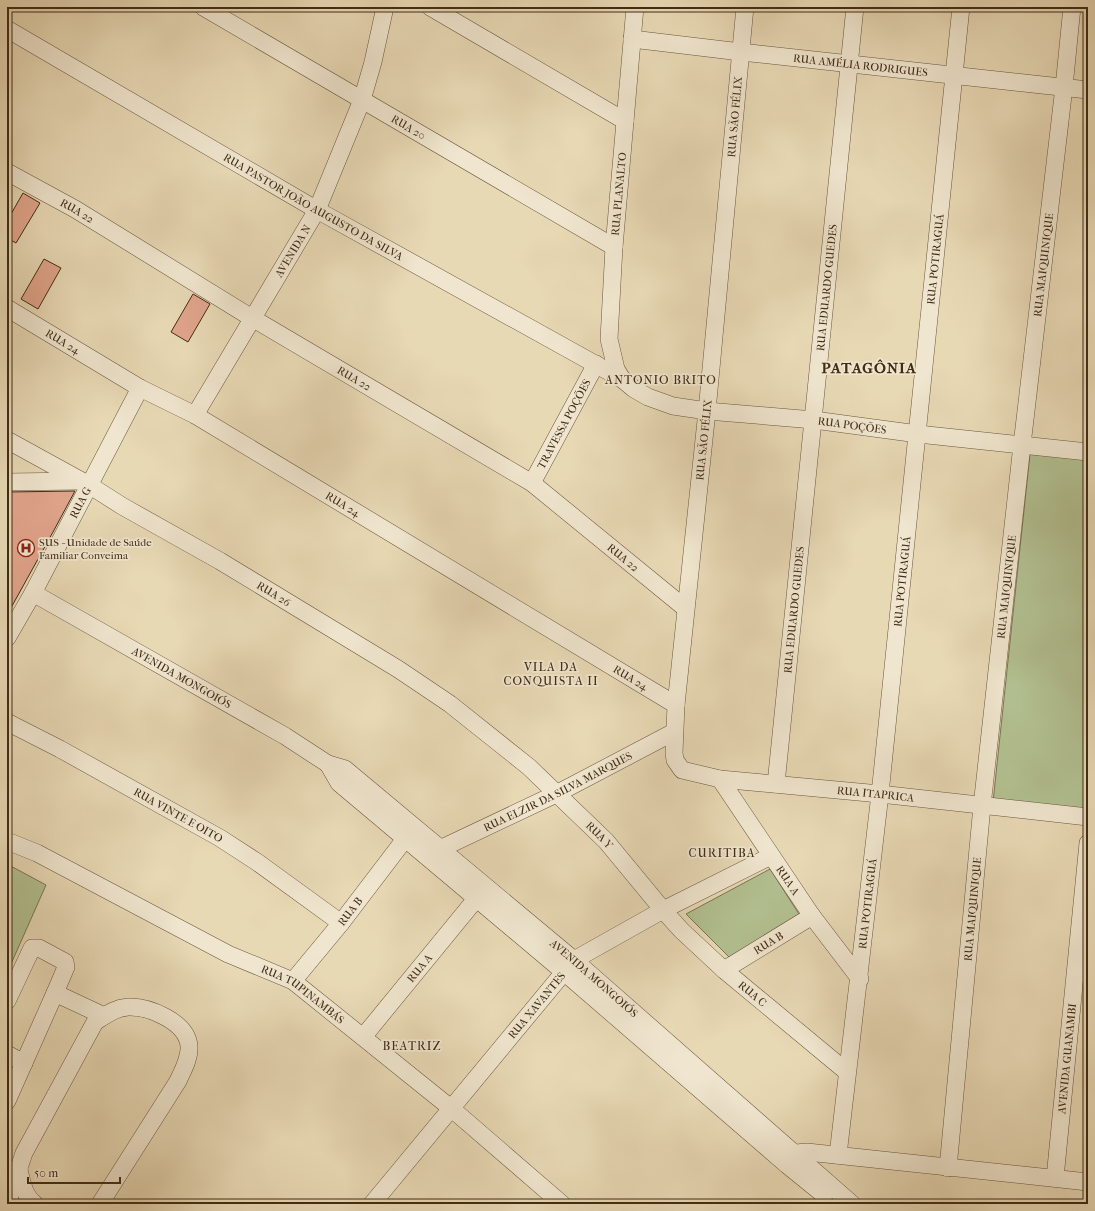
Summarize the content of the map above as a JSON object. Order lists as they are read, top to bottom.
{
  "streets": {
    "street": [
      "RUA AMÉLIA RODRIGUES",
      "RUA SÃO FÉLIX",
      "RUA 20",
      "RUA PLANALTO",
      "RUA PASTOR JOÃO AUGUSTO DA SILVA",
      "RUA 22",
      "AVENIDA N",
      "RUA POTIRAGUÁ",
      "RUA MAIQUINIQUE",
      "RUA EDUARDO GUEDES",
      "RUA 24",
      "TRAVESSA POÇÕES",
      "RUA POÇÕES",
      "RUA G",
      "RUA 26",
      "AVENIDA MONGOIÓS",
      "RUA ELZIR DA SILVA MARQUES",
      "RUA ITAPRICA",
      "RUA VINTE E OITO",
      "RUA Y",
      "RUA A",
      "RUA B",
      "RUA C",
      "RUA TUPINAMBÁS",
      "RUA XAVANTES",
      "AVENIDA GUANAMBI"
    ]
  },
  "crossings": [
    ["RUA AMÉLIA RODRIGUES", "RUA SÃO FÉLIX"],
    ["RUA AMÉLIA RODRIGUES", "RUA PLANALTO"],
    ["RUA AMÉLIA RODRIGUES", "RUA POTIRAGUÁ"],
    ["RUA AMÉLIA RODRIGUES", "RUA MAIQUINIQUE"],
    ["RUA AMÉLIA RODRIGUES", "RUA EDUARDO GUEDES"],
    ["RUA SÃO FÉLIX", "RUA 22"],
    ["RUA SÃO FÉLIX", "RUA 24"],
    ["RUA SÃO FÉLIX", "RUA POÇÕES"],
    ["RUA SÃO FÉLIX", "RUA ELZIR DA SILVA MARQUES"],
    ["RUA SÃO FÉLIX", "RUA ITAPRICA"],
    ["RUA 20", "RUA PLANALTO"],
    ["RUA 20", "AVENIDA N"],
    ["RUA PLANALTO", "RUA PASTOR JOÃO AUGUSTO DA SILVA"],
    ["RUA PLANALTO", "RUA POÇÕES"],
    ["RUA PASTOR JOÃO AUGUSTO DA SILVA", "AVENIDA N"],
    ["RUA PASTOR JOÃO AUGUSTO DA SILVA", "TRAVESSA POÇÕES"],
    ["RUA PASTOR JOÃO AUGUSTO DA SILVA", "RUA POÇÕES"],
    ["RUA 22", "AVENIDA N"],
    ["RUA 22", "TRAVESSA POÇÕES"],
    ["AVENIDA N", "RUA 24"],
    ["RUA POTIRAGUÁ", "RUA POÇÕES"],
    ["RUA POTIRAGUÁ", "RUA ITAPRICA"],
    ["RUA POTIRAGUÁ", "RUA A"],
    ["RUA POTIRAGUÁ", "RUA C"],
    ["RUA MAIQUINIQUE", "RUA POÇÕES"],
    ["RUA MAIQUINIQUE", "RUA ITAPRICA"],
    ["RUA EDUARDO GUEDES", "RUA POÇÕES"],
    ["RUA EDUARDO GUEDES", "RUA ITAPRICA"],
    ["RUA 24", "RUA G"],
    ["RUA G", "RUA 26"],
    ["RUA G", "AVENIDA MONGOIÓS"],
    ["RUA 26", "RUA Y"],
    ["AVENIDA MONGOIÓS", "RUA ELZIR DA SILVA MARQUES"],
    ["AVENIDA MONGOIÓS", "RUA A"],
    ["AVENIDA MONGOIÓS", "RUA B"],
    ["AVENIDA MONGOIÓS", "RUA XAVANTES"],
    ["RUA ELZIR DA SILVA MARQUES", "RUA Y"],
    ["RUA ITAPRICA", "RUA A"],
    ["RUA VINTE E OITO", "RUA B"],
    ["RUA Y", "RUA C"],
    ["RUA Y", "RUA XAVANTES"],
    ["RUA A", "RUA B"],
    ["RUA A", "RUA TUPINAMBÁS"],
    ["RUA A", "RUA XAVANTES"],
    ["RUA B", "RUA C"],
    ["RUA B", "RUA TUPINAMBÁS"],
    ["RUA C", "RUA XAVANTES"],
    ["RUA TUPINAMBÁS", "RUA XAVANTES"]
  ],
  "districts": [
    "PATAGÔNIA",
    "ANTONIO BRITO",
    "VILA DA CONQUISTA II",
    "CURITIBA",
    "BEATRIZ"
  ],
  "places": {
    "hospital": ["SUS - Unidade de Saúde Familiar Conveima"]
  },
  "scale_bar": "50 m"
}
